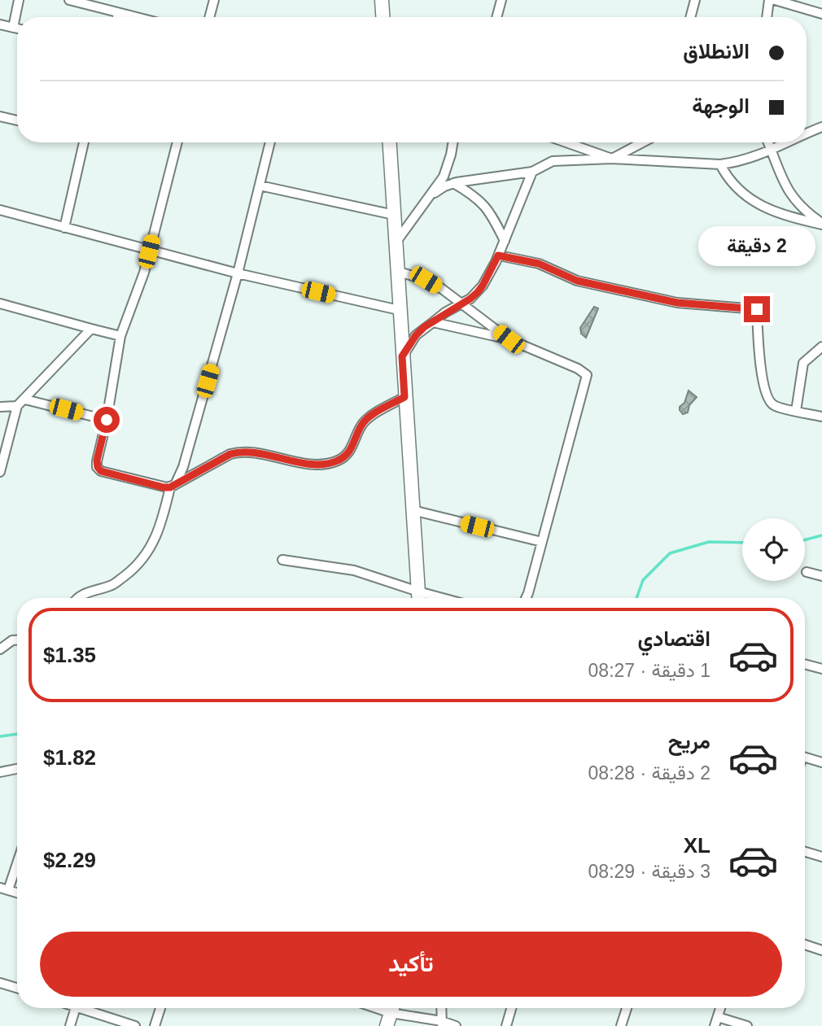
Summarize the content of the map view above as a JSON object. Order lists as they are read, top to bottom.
{
  "page": {
    "banner": ["الانطلاق", "الوجهة"],
    "bubble": "2 دقيقة",
    "list": [
      {
        "name": "اقتصادي",
        "note": "1 دقيقة · 08:27",
        "value": "$1.35"
      },
      {
        "name": "مريح",
        "note": "2 دقيقة · 08:28",
        "value": "$1.82"
      },
      {
        "name": "XL",
        "note": "3 دقيقة · 08:29",
        "value": "$2.29"
      }
    ],
    "buttons": "تأكيد"
  }
}
